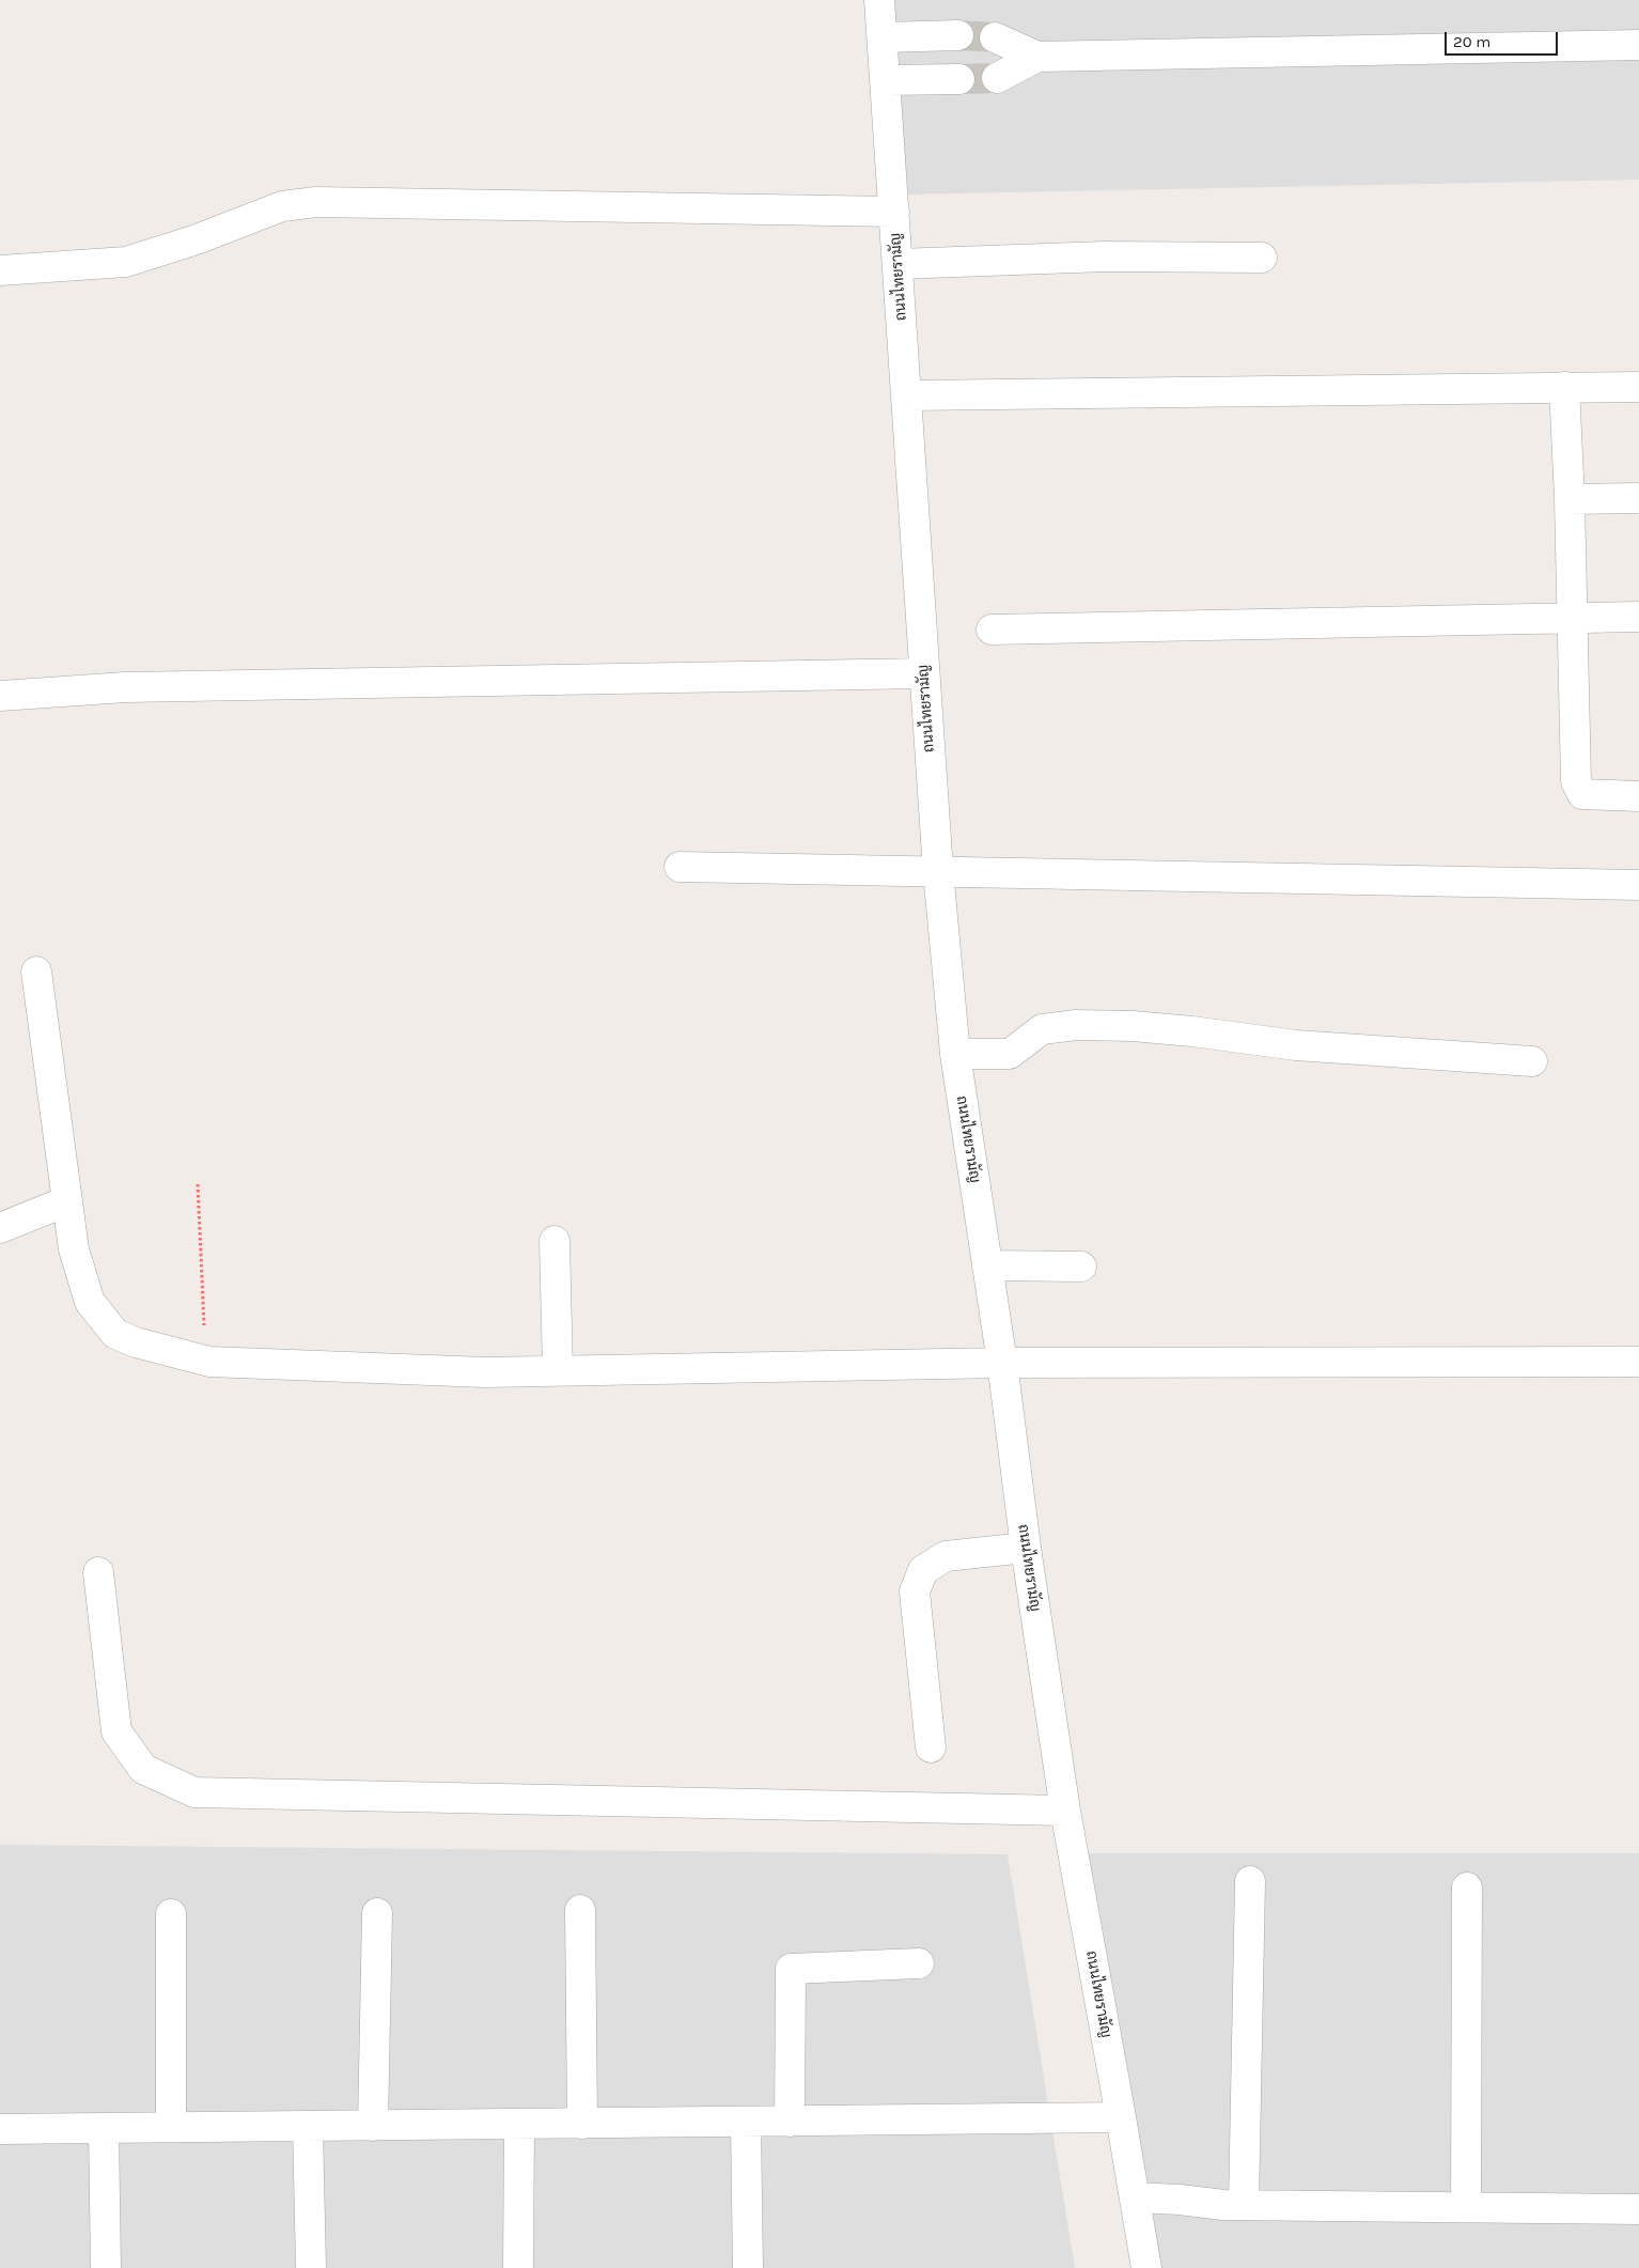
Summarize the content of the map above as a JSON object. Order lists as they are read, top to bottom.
{
  "streets": {
    "street": ["ถนนไทยรามัญ"]
  },
  "scale_bar": "20 m"
}
